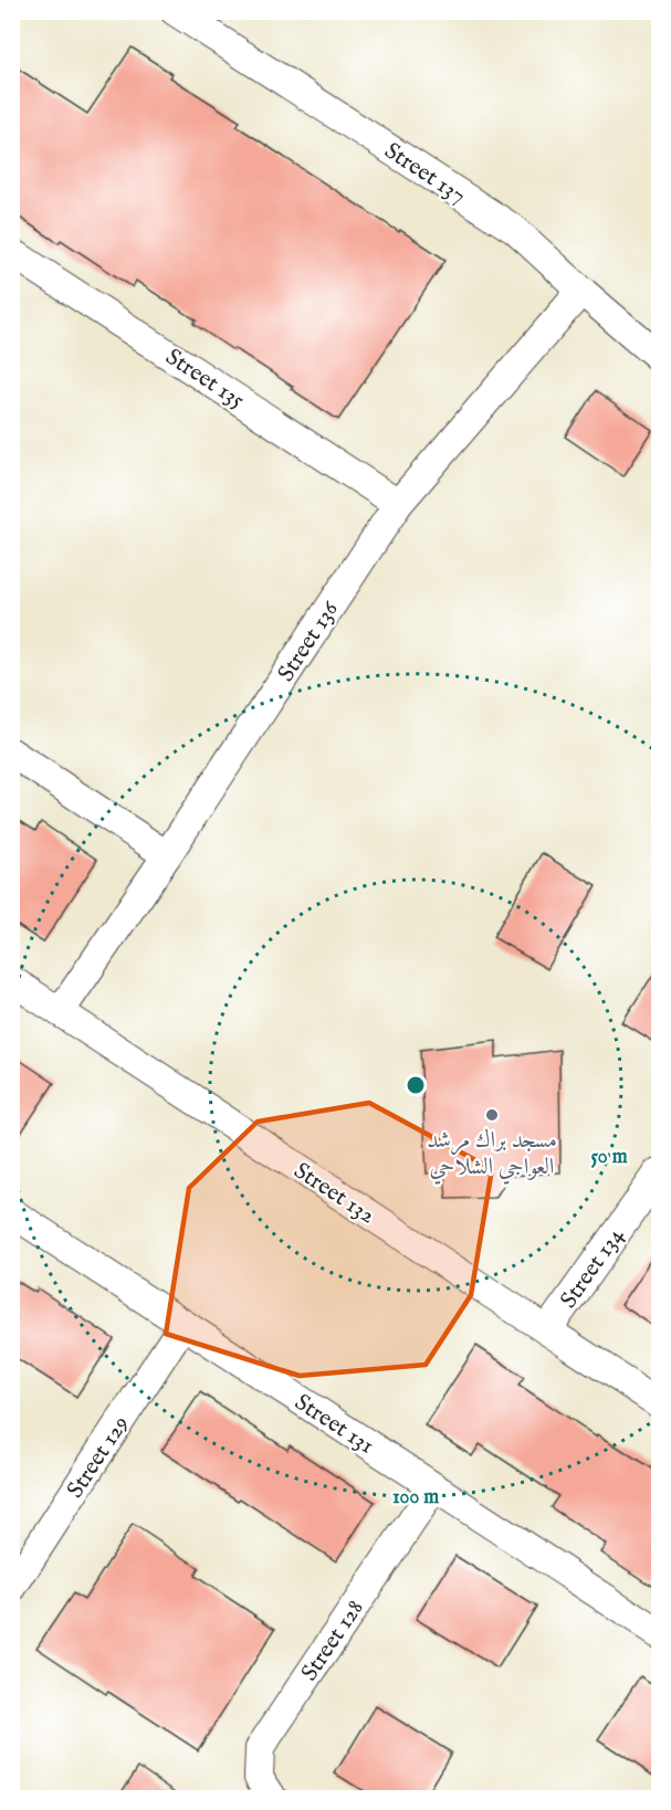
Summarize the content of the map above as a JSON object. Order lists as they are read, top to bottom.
{
  "streets": {
    "street": [
      "Street 137",
      "Street 135",
      "Street 136",
      "Street 132",
      "Street 134",
      "Street 131",
      "Street 129",
      "Street 128"
    ]
  },
  "crossings": [
    ["Street 137", "Street 136"],
    ["Street 135", "Street 136"],
    ["Street 136", "Street 132"],
    ["Street 132", "Street 134"],
    ["Street 131", "Street 129"],
    ["Street 131", "Street 128"]
  ],
  "places": ["مسجد براك مرشد العواجي الشلاحي"],
  "rings": ["50 m", "100 m"]
}
